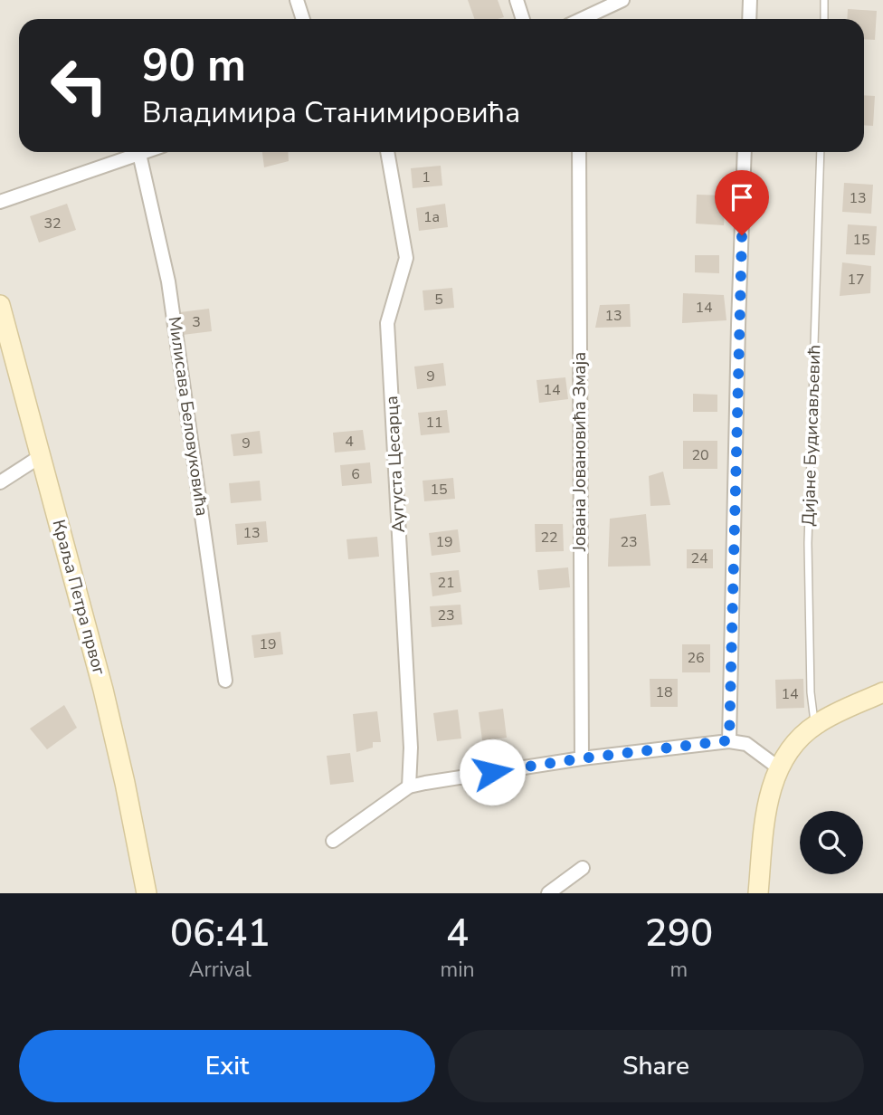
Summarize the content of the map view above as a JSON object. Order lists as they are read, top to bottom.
{
  "streets": {
    "street": [
      "Милисава Беловуковића",
      "Јована Јовановића Змаја",
      "Аугуста Цесарца",
      "Краља Петра првог"
    ],
    "lane": ["Дијане Будисављевић"]
  },
  "house_numbers": [
    "1",
    "13",
    "1a",
    "32",
    "15",
    "17",
    "5",
    "14",
    "13",
    "3",
    "9",
    "14",
    "11",
    "4",
    "9",
    "20",
    "6",
    "15",
    "13",
    "22",
    "19",
    "23",
    "24",
    "21",
    "23",
    "19",
    "26",
    "18",
    "14"
  ],
  "page": {
    "turn": ["90 m", "Владимира Станимировића"],
    "eta": [
      "06:41",
      "Arrival",
      "4",
      "min",
      "290",
      "m"
    ],
    "buttons": ["Exit", "Share"]
  }
}
